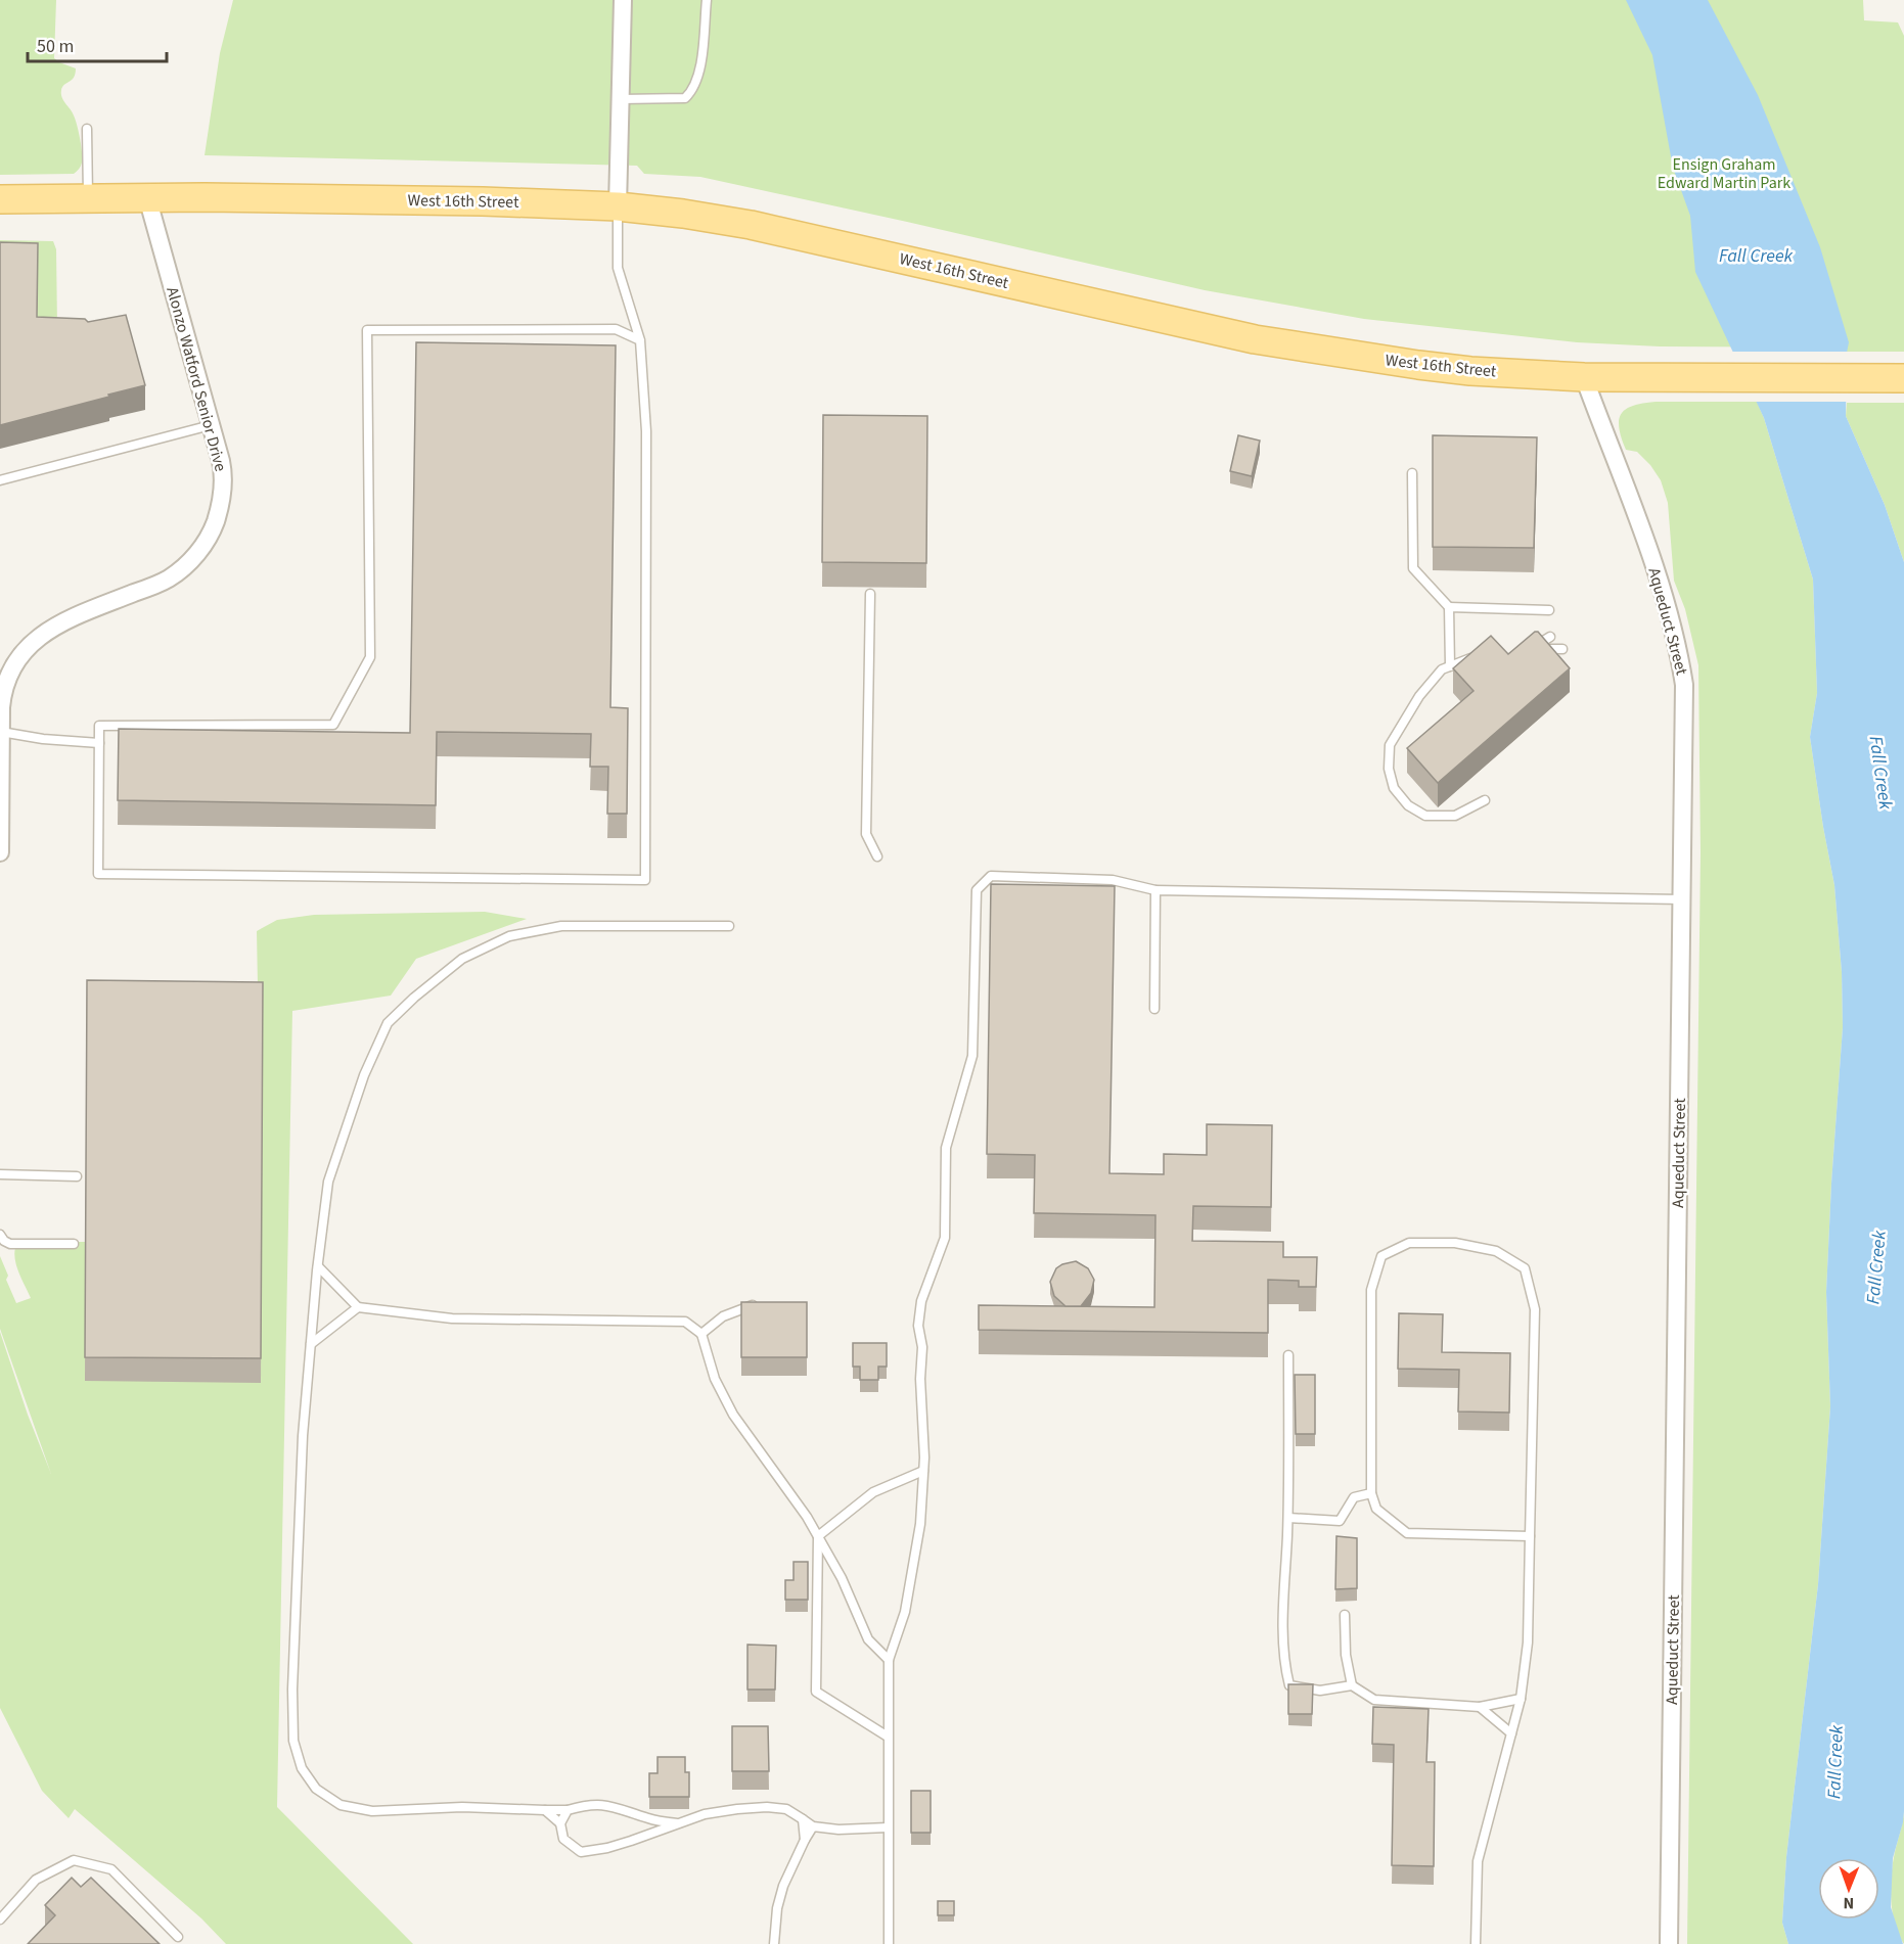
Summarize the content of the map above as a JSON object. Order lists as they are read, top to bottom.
{
  "streets": {
    "main road": ["West 16th Street"],
    "street": ["Alonzo Watford Senior Drive", "Aqueduct Street"]
  },
  "crossings": [
    ["West 16th Street", "Alonzo Watford Senior Drive"],
    ["West 16th Street", "Aqueduct Street"]
  ],
  "water": ["Fall Creek"],
  "parks": ["Ensign Graham Edward Martin Park"],
  "scale_bar": "50 m",
  "north": "bottom"
}
